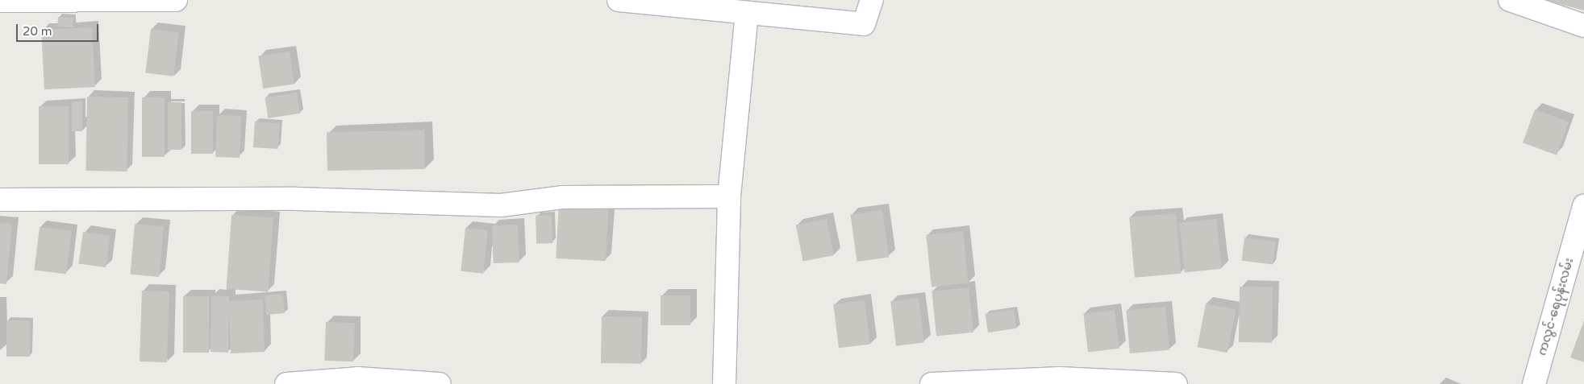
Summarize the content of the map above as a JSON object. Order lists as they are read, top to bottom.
{
  "streets": {
    "street": ["ကလွင်-ရေပုန်းလမ်း"]
  },
  "scale_bar": "20 m"
}
